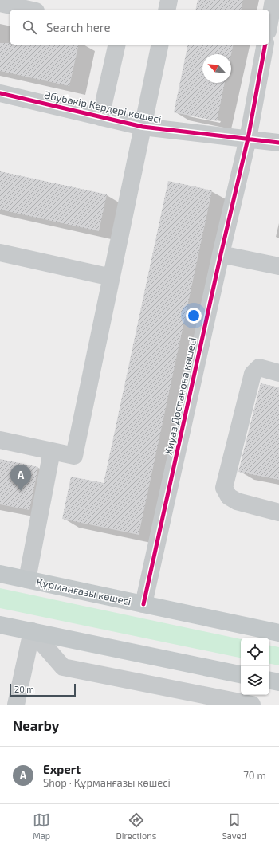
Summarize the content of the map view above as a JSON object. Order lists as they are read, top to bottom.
{
  "streets": {
    "main road": ["Құрманғазы көшесі"],
    "street": ["Әбубәкір Кердері көшесі", "Хиуаз Доспанова көшесі"]
  },
  "crossings": [
    ["Әбубәкір Кердері көшесі", "Хиуаз Доспанова көшесі"],
    ["Хиуаз Доспанова көшесі", "Құрманғазы көшесі"]
  ],
  "scale_bar": "20 m",
  "north": "top left",
  "page": {
    "search": "Search here",
    "pins": "A",
    "scale": "20 m",
    "heading": "Nearby",
    "list": [
      {
        "mark": "A",
        "name": "Expert",
        "note": "Shop · Құрманғазы көшесі",
        "value": "70 m"
      }
    ],
    "nav": ["Map", "Directions", "Saved"]
  }
}
